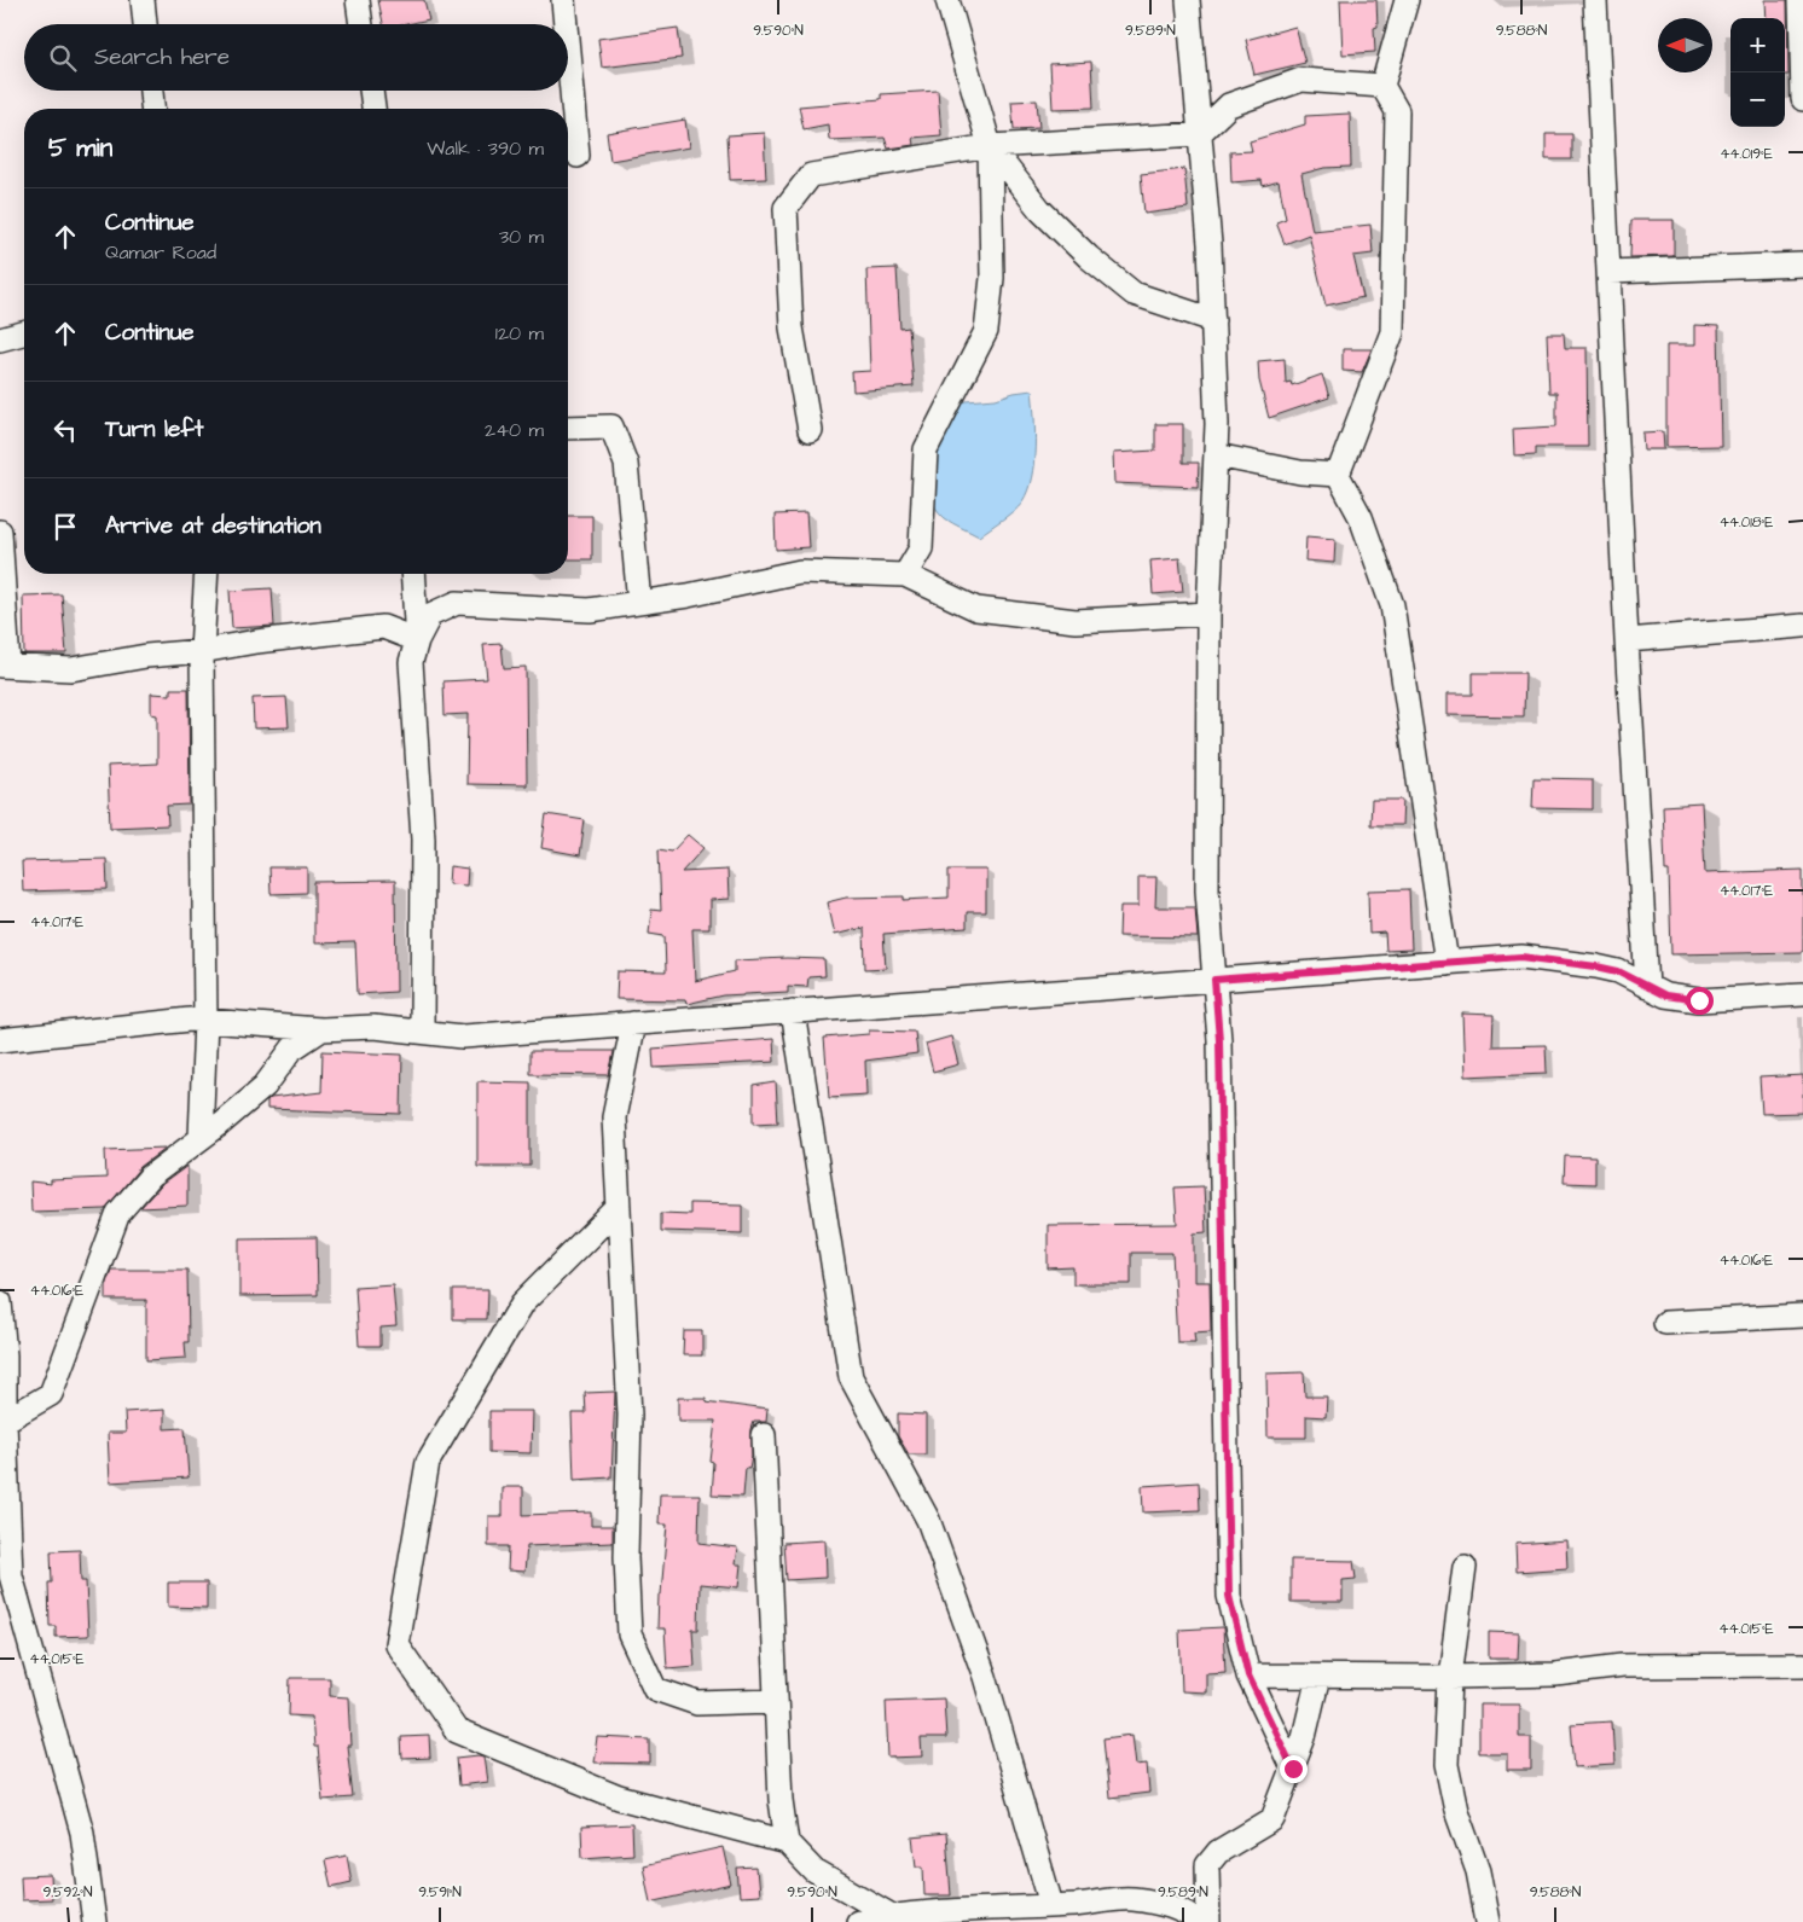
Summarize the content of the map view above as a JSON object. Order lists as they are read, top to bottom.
{
  "north": "left",
  "page": {
    "map_buttons": ["+", "−"],
    "search": "Search here",
    "heading": ["5 min", "Walk · 390 m"],
    "list": [
      ["Continue", "Qamar Road", "30 m"],
      ["Continue", "120 m"],
      ["Turn left", "240 m"],
      "Arrive at destination"
    ]
  },
  "coordinates": [
    "9.590°N",
    "9.589°N",
    "9.588°N",
    "44.019°E",
    "44.018°E",
    "44.017°E",
    "44.016°E",
    "44.015°E",
    "9.592°N",
    "9.591°N"
  ]
}
